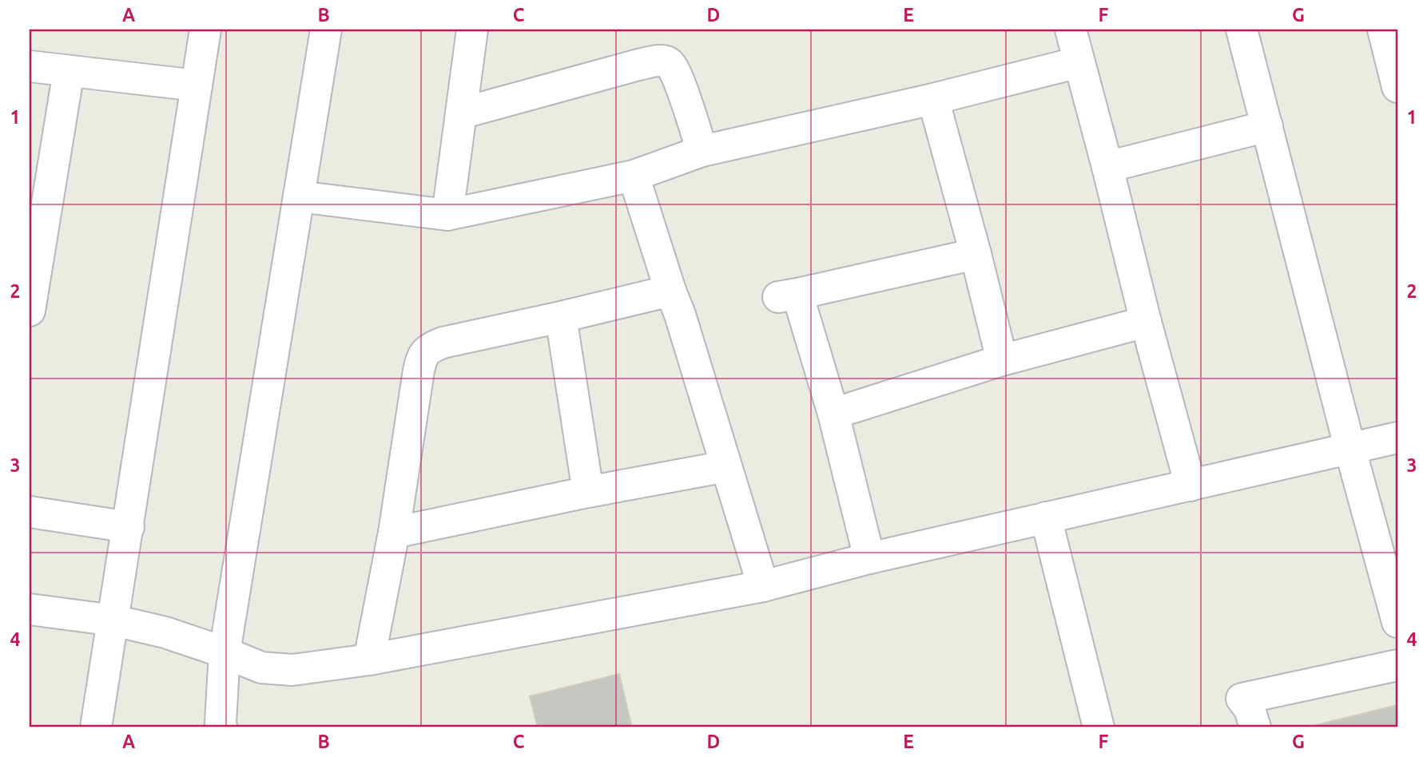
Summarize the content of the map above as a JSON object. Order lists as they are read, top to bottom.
{
  "grid": {
    "columns": [
      "A",
      "B",
      "C",
      "D",
      "E",
      "F",
      "G"
    ],
    "rows": [
      "1",
      "2",
      "3",
      "4"
    ]
  }
}
